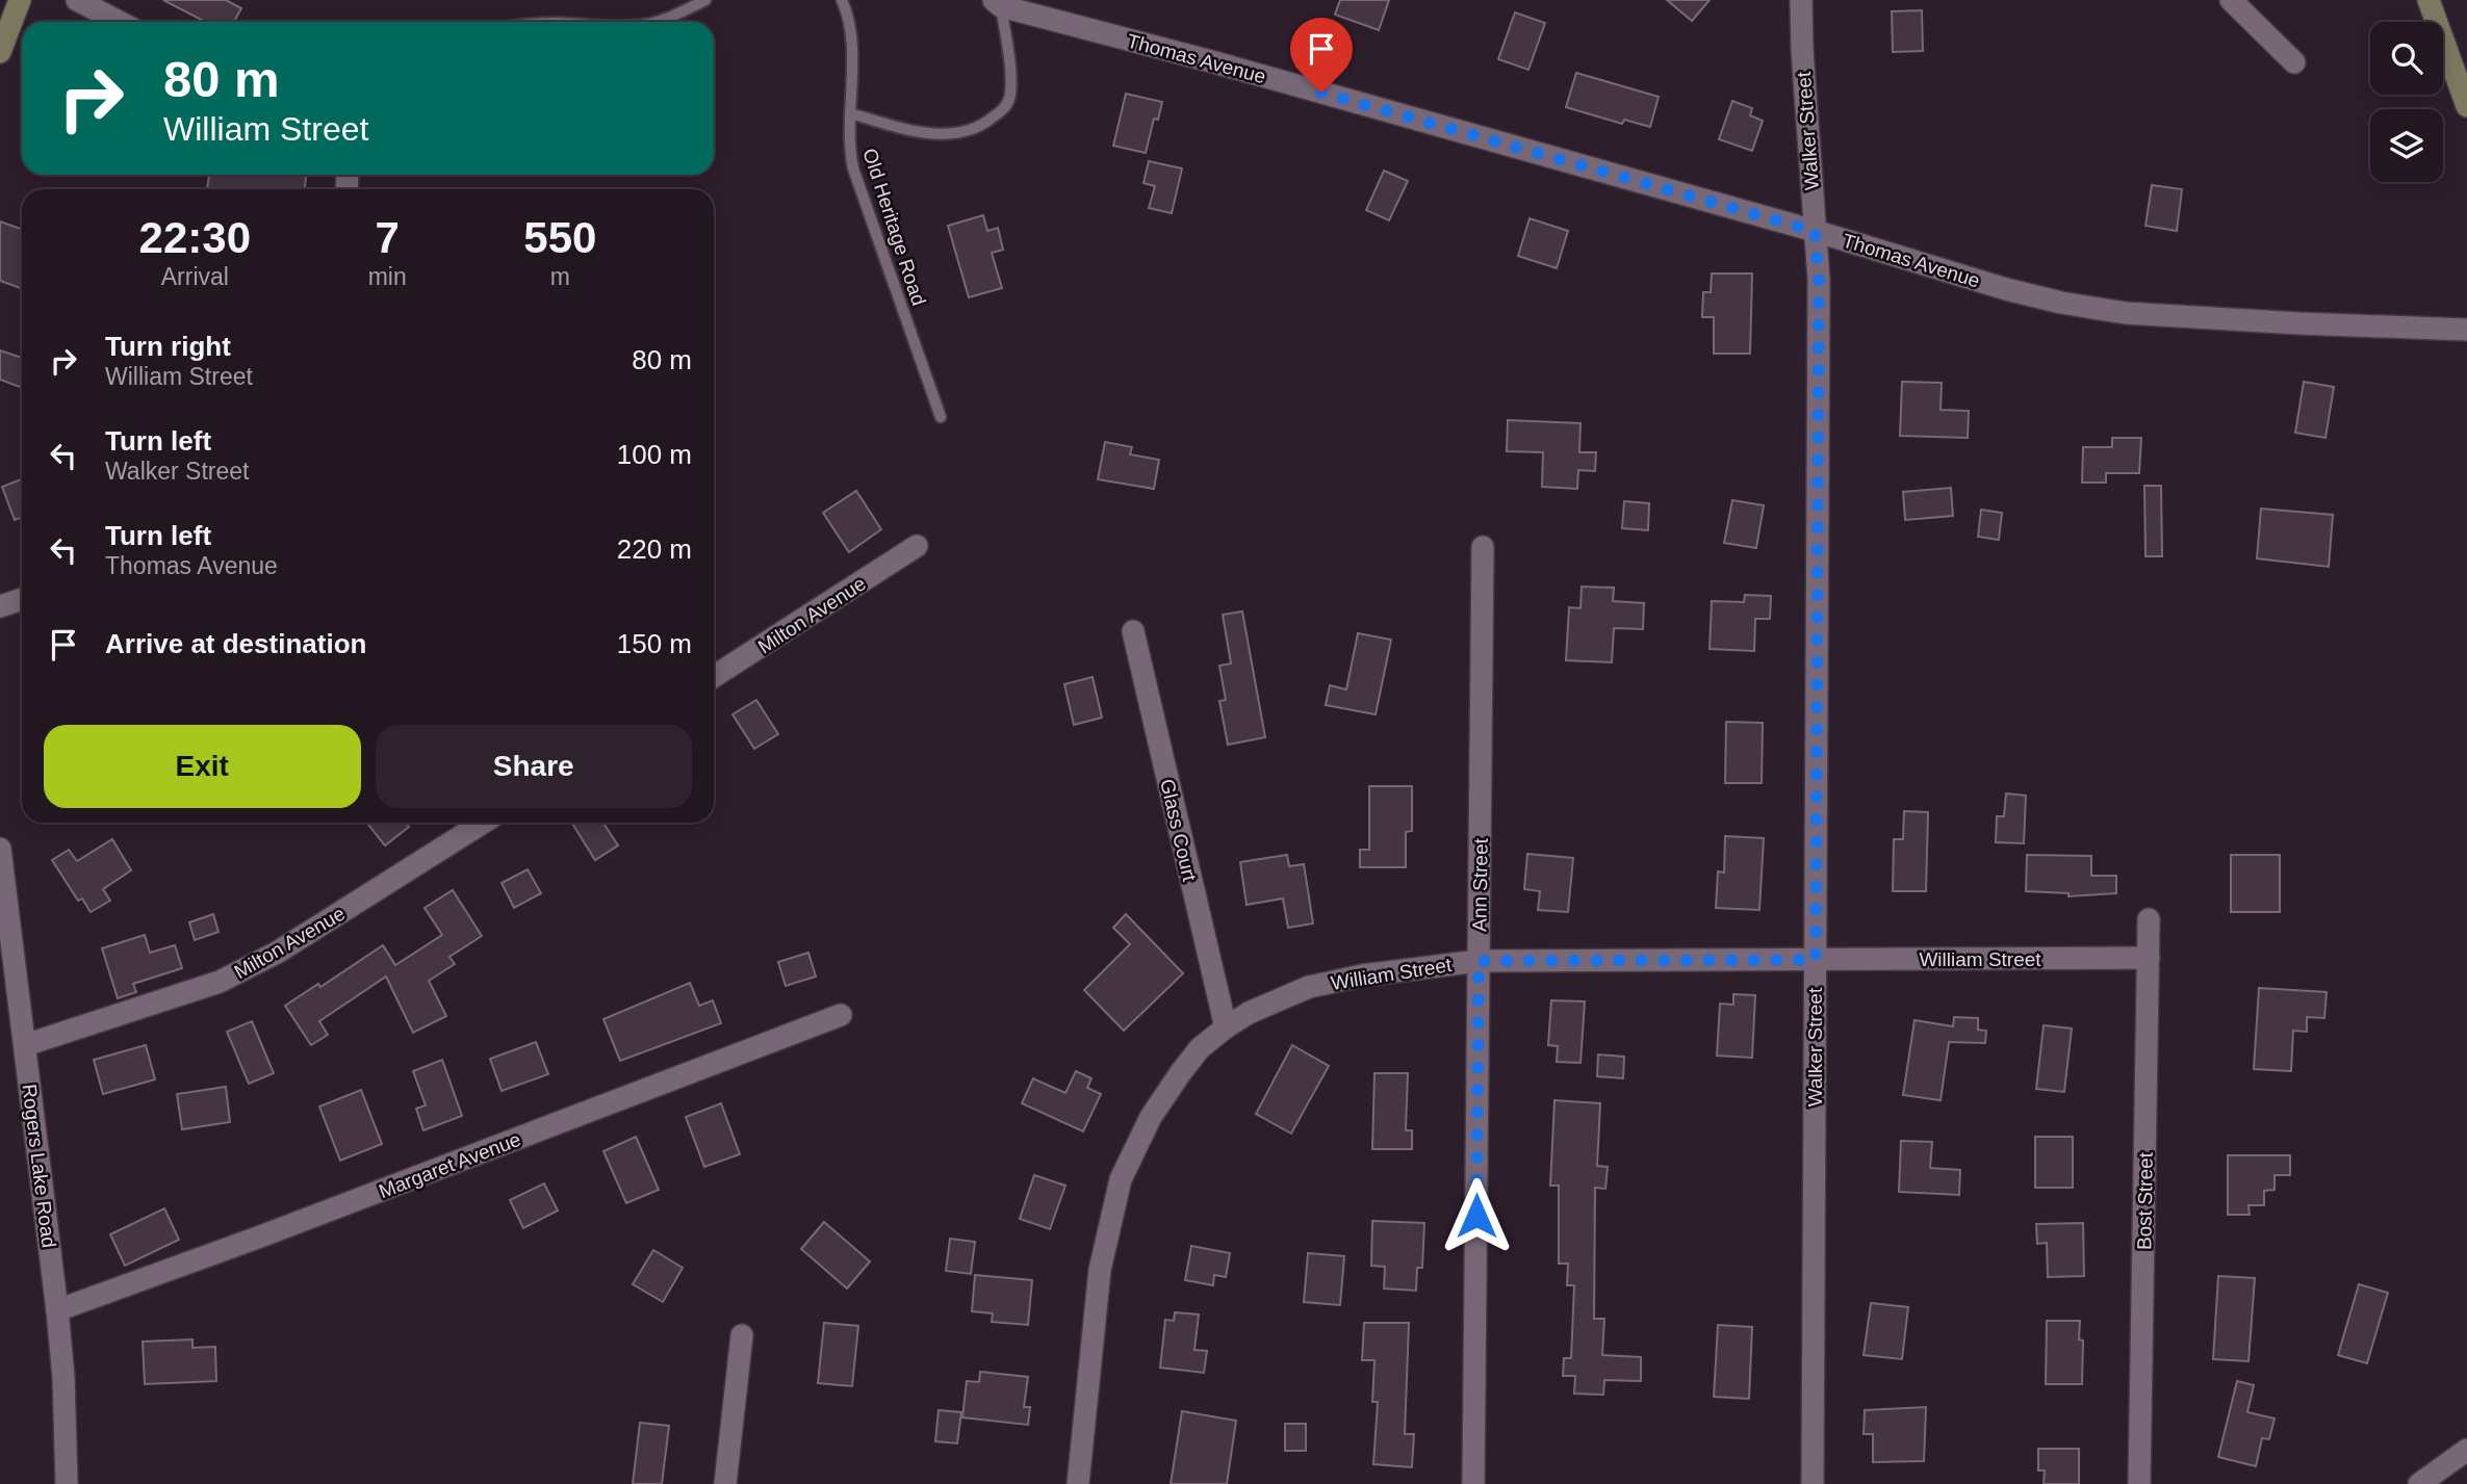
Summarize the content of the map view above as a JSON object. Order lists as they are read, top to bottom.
{
  "streets": {
    "street": [
      "Thomas Avenue",
      "Walker Street",
      "Milton Avenue",
      "Glass Court",
      "Ann Street",
      "William Street",
      "Margaret Avenue",
      "Rogers Lake Road",
      "Bost Street"
    ],
    "lane": ["Old Heritage Road"]
  },
  "crossings": [
    ["Thomas Avenue", "Walker Street"],
    ["Walker Street", "William Street"],
    ["Milton Avenue", "Rogers Lake Road"],
    ["Glass Court", "William Street"],
    ["Ann Street", "William Street"],
    ["William Street", "Bost Street"],
    ["Margaret Avenue", "Rogers Lake Road"]
  ],
  "page": {
    "turn": ["80 m", "William Street"],
    "eta": [
      "22:30",
      "Arrival",
      "7",
      "min",
      "550",
      "m"
    ],
    "list": [
      {
        "name": "Turn right",
        "note": "William Street",
        "value": "80 m"
      },
      {
        "name": "Turn left",
        "note": "Walker Street",
        "value": "100 m"
      },
      {
        "name": "Turn left",
        "note": "Thomas Avenue",
        "value": "220 m"
      },
      {
        "name": "Arrive at destination",
        "value": "150 m"
      }
    ],
    "buttons": ["Exit", "Share"]
  }
}
